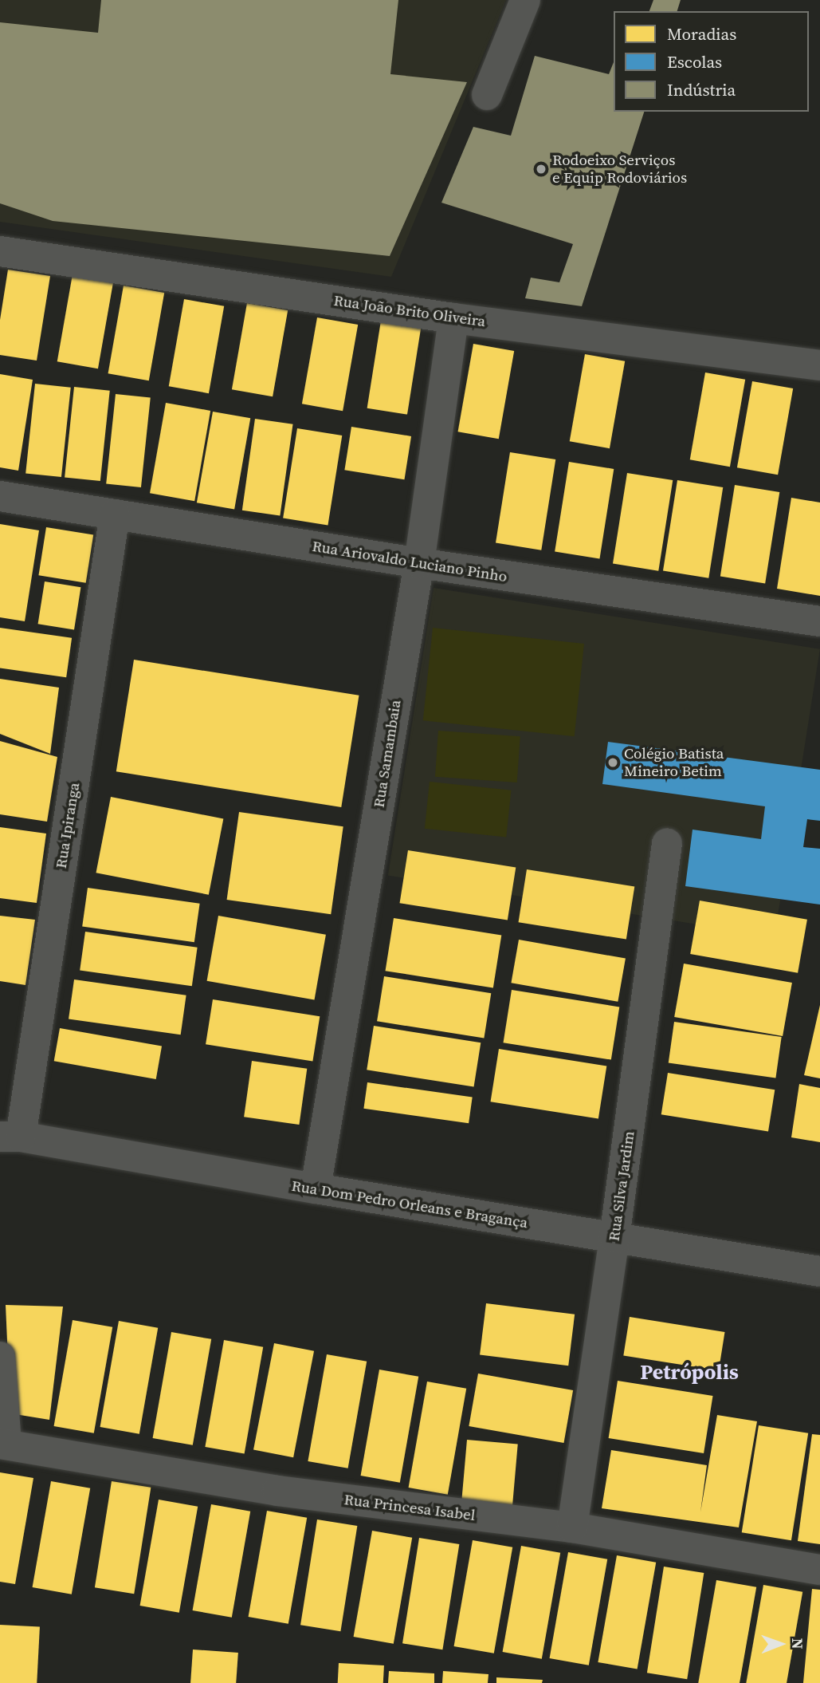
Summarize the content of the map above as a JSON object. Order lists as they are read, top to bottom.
{
  "streets": {
    "street": [
      "Rua João Brito Oliveira",
      "Rua Ariovaldo Luciano Pinho",
      "Rua Samambaia",
      "Rua Ipiranga",
      "Rua Silva Jardim",
      "Rua Dom Pedro Orleans e Bragança",
      "Rua Princesa Isabel"
    ]
  },
  "crossings": [
    ["Rua João Brito Oliveira", "Rua Samambaia"],
    ["Rua Ariovaldo Luciano Pinho", "Rua Samambaia"],
    ["Rua Ariovaldo Luciano Pinho", "Rua Ipiranga"],
    ["Rua Samambaia", "Rua Dom Pedro Orleans e Bragança"],
    ["Rua Ipiranga", "Rua Dom Pedro Orleans e Bragança"],
    ["Rua Silva Jardim", "Rua Dom Pedro Orleans e Bragança"],
    ["Rua Silva Jardim", "Rua Princesa Isabel"]
  ],
  "districts": ["Petrópolis"],
  "places": ["Rodoeixo Serviços e Equip Rodoviários", "Colégio Batista Mineiro Betim"],
  "legend": ["Moradias", "Escolas", "Indústria"],
  "north": "right"
}
